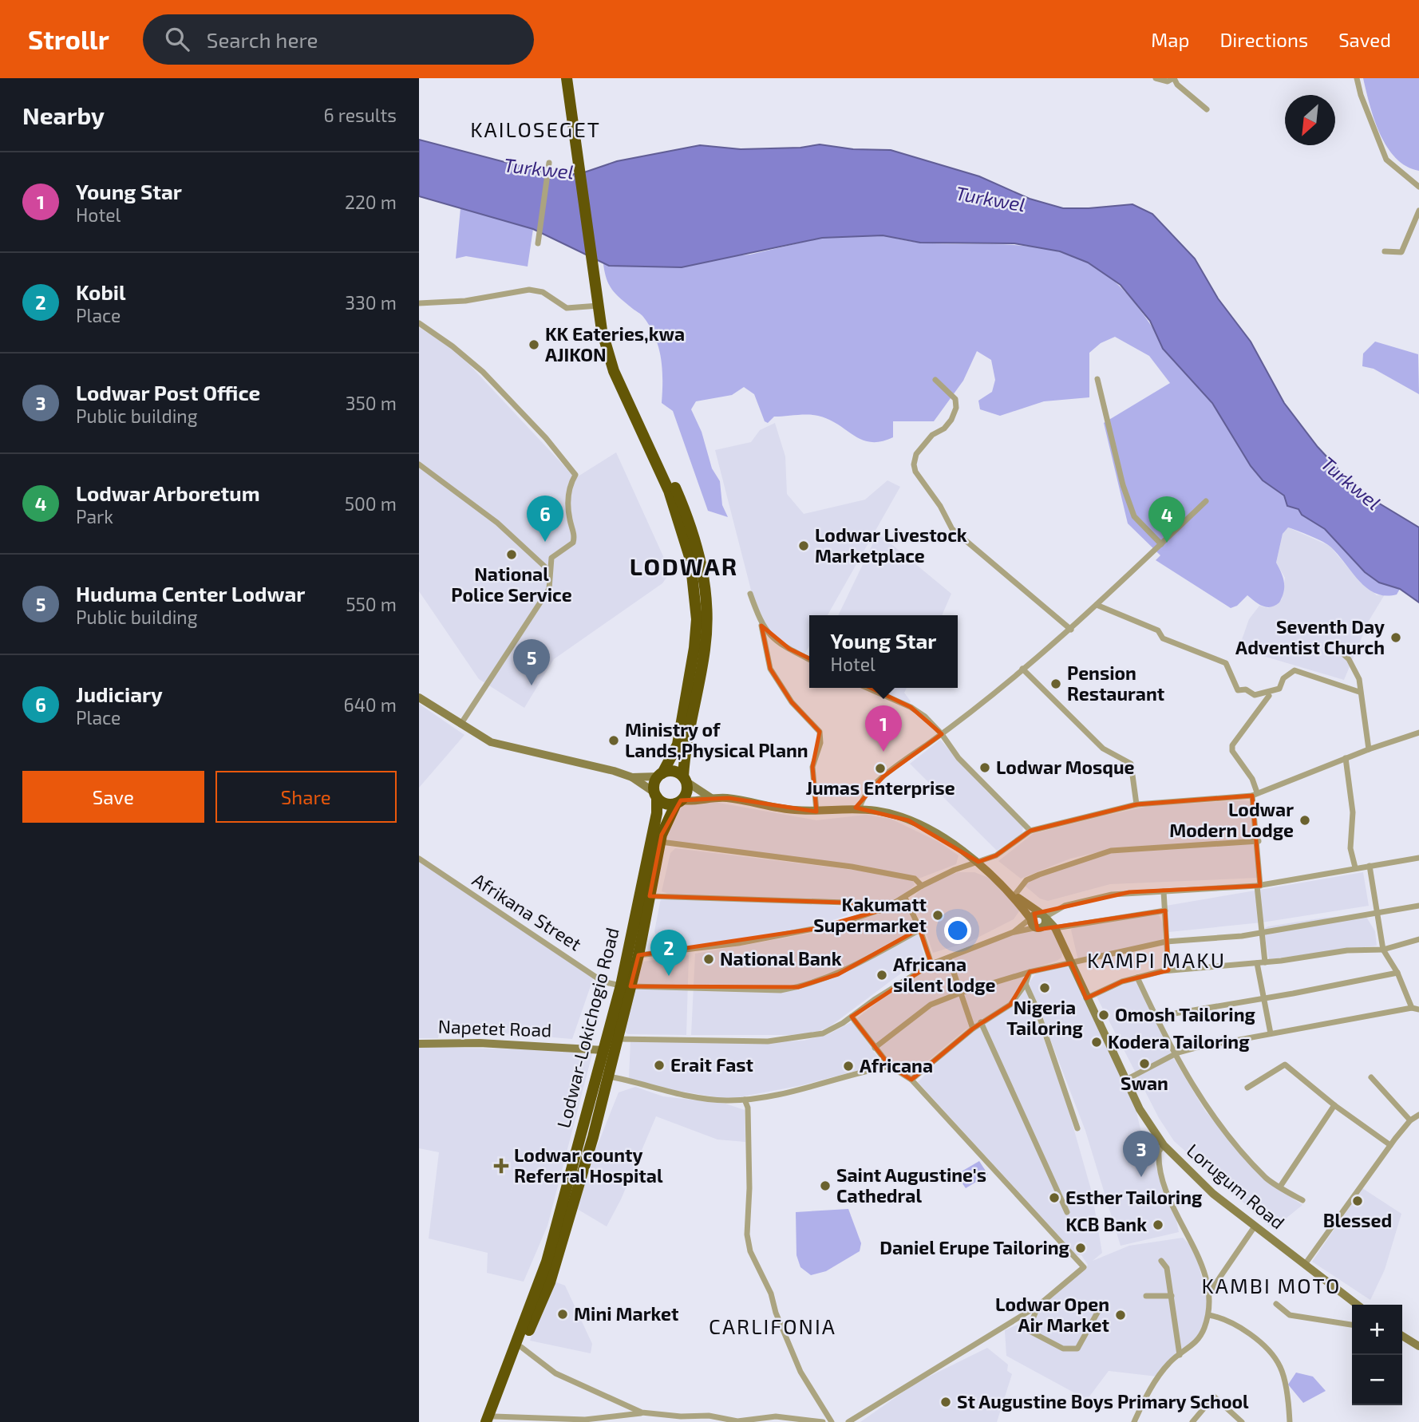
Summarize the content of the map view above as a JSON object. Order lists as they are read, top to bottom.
{
  "streets": {
    "highway": ["Lodwar-Lokichogio Road"],
    "main road": ["Napetet Road", "Lorugum Road"],
    "street": ["Afrikana Street"]
  },
  "crossings": [
    ["Afrikana Street", "Lodwar-Lokichogio Road"],
    ["Lodwar-Lokichogio Road", "Napetet Road"]
  ],
  "districts": [
    "KAILOSEGET",
    "LODWAR",
    "KAMPI MAKU",
    "KAMBI MOTO",
    "CARLIFONIA"
  ],
  "water": ["Turkwel"],
  "places": {
    "other": [
      "KK Eateries,kwa AJIKON",
      "Lodwar Livestock Marketplace",
      "National Police Service",
      "Seventh Day Adventist Church",
      "Pension Restaurant",
      "Ministry of Lands,Physical Plann",
      "Lodwar Mosque",
      "Jumas Enterprise",
      "Lodwar Modern Lodge",
      "Kakumatt Supermarket",
      "National Bank",
      "Africana silent lodge",
      "Nigeria Tailoring",
      "Omosh Tailoring",
      "Kodera Tailoring",
      "Swan",
      "Erait Fast",
      "Africana",
      "Saint Augustine's Cathedral",
      "Esther Tailoring",
      "Blessed",
      "KCB Bank",
      "Daniel Erupe Tailoring",
      "Mini Market",
      "Lodwar Open Air Market",
      "St Augustine Boys Primary School"
    ],
    "health": ["Lodwar county Referral Hospital"]
  },
  "north": "bottom left",
  "page": {
    "header": "Strollr",
    "search": "Search here",
    "nav": ["Map", "Directions", "Saved"],
    "heading": ["Nearby", "6 results"],
    "list": [
      {
        "mark": "1",
        "name": "Young Star",
        "note": "Hotel",
        "value": "220 m"
      },
      {
        "mark": "2",
        "name": "Kobil",
        "note": "Place",
        "value": "330 m"
      },
      {
        "mark": "3",
        "name": "Lodwar Post Office",
        "note": "Public building",
        "value": "350 m"
      },
      {
        "mark": "4",
        "name": "Lodwar Arboretum",
        "note": "Park",
        "value": "500 m"
      },
      {
        "mark": "5",
        "name": "Huduma Center Lodwar",
        "note": "Public building",
        "value": "550 m"
      },
      {
        "mark": "6",
        "name": "Judiciary",
        "note": "Place",
        "value": "640 m"
      }
    ],
    "pins": [
      "6",
      "4",
      "5",
      "1",
      "2",
      "3"
    ],
    "popup": ["Young Star", "Hotel"],
    "buttons": ["Save", "Share"],
    "map_buttons": ["+", "−"]
  }
}
